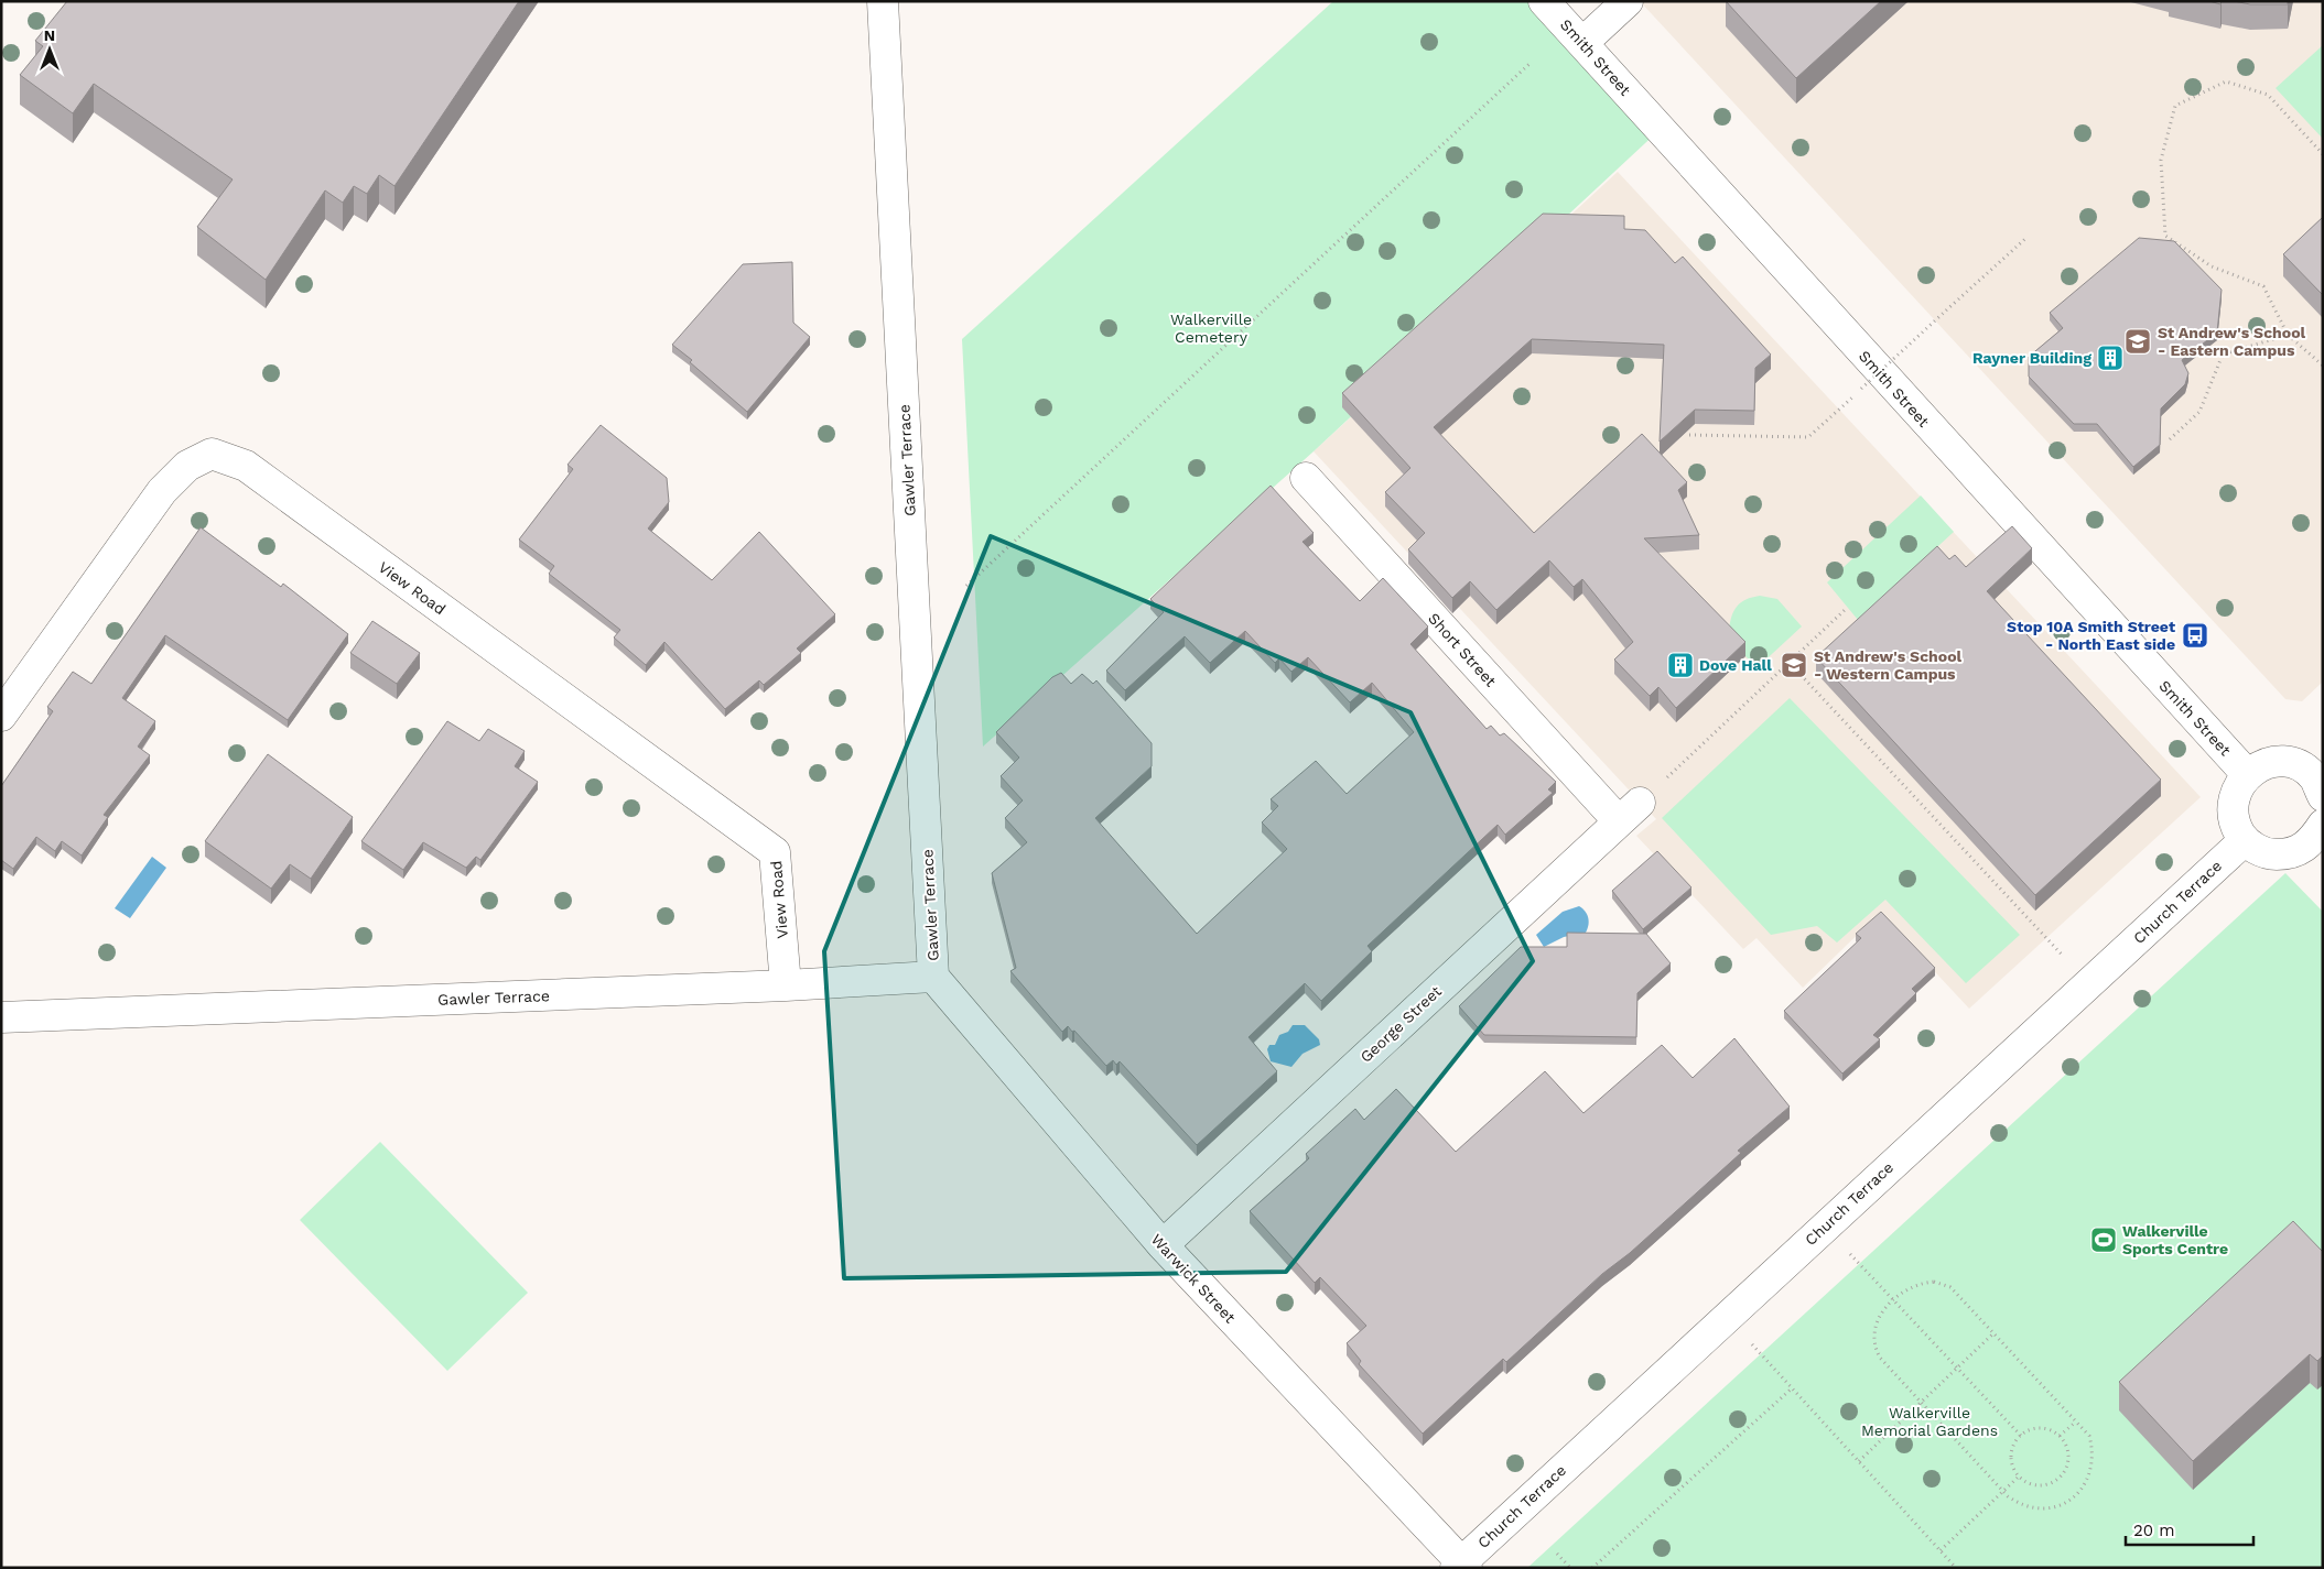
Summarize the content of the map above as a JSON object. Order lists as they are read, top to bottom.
{
  "streets": {
    "street": [
      "Smith Street",
      "Gawler Terrace",
      "View Road",
      "Short Street",
      "Church Terrace",
      "George Street",
      "Warwick Street"
    ]
  },
  "crossings": [
    ["Gawler Terrace", "View Road"],
    ["Gawler Terrace", "Warwick Street"],
    ["Short Street", "George Street"],
    ["Church Terrace", "Warwick Street"],
    ["George Street", "Warwick Street"]
  ],
  "parks": ["Walkerville Cemetery", "Walkerville Memorial Gardens"],
  "places": {
    "school or university": ["St Andrew's School - Eastern Campus", "St Andrew's School - Western Campus"],
    "building": ["Rayner Building", "Dove Hall"],
    "bus stop": ["Stop 10A Smith Street - North East side"],
    "sports": ["Walkerville Sports Centre"]
  },
  "scale_bar": "20 m",
  "north": "top"
}
